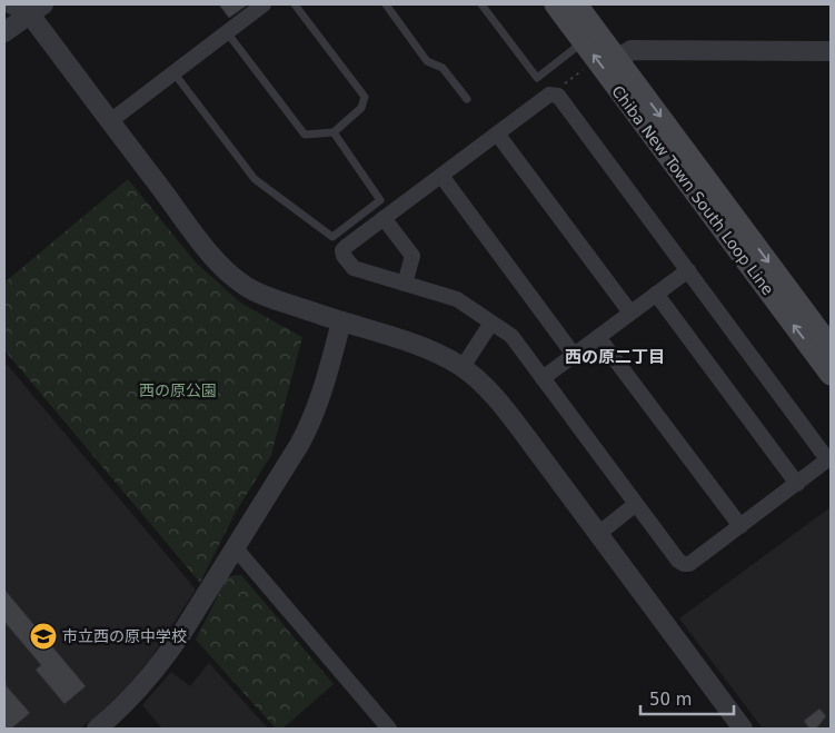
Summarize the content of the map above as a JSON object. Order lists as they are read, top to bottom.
{
  "streets": {
    "main road": ["Chiba New Town South Loop Line"]
  },
  "districts": ["西の原二丁目"],
  "parks": ["西の原公園"],
  "places": {
    "school or university": ["市立西の原中学校"]
  },
  "scale_bar": "50 m"
}
